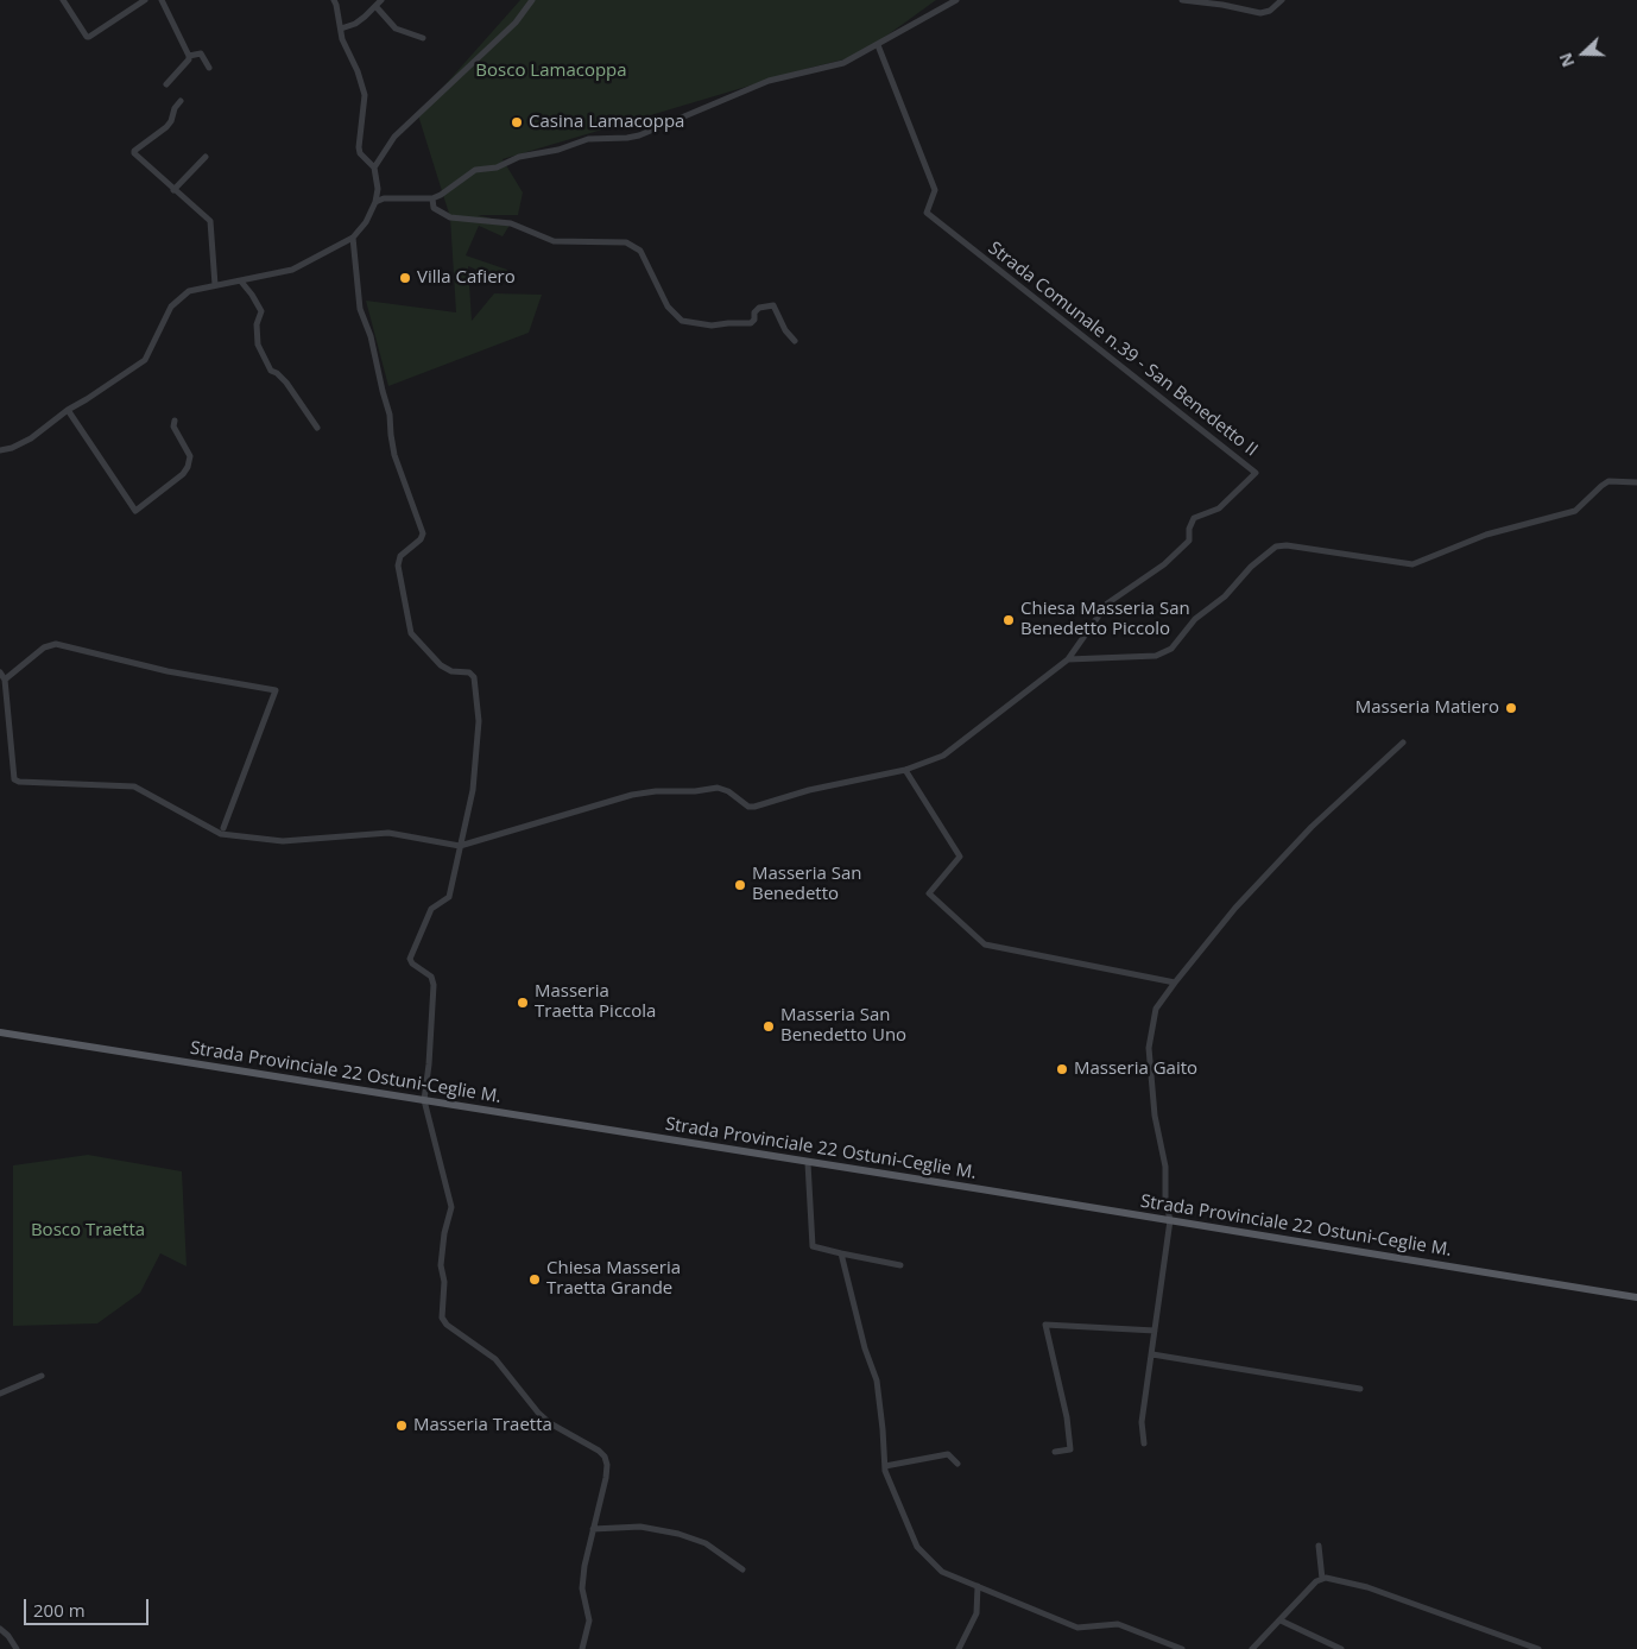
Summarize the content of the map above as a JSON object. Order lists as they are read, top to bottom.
{
  "streets": {
    "main road": ["Strada Provinciale 22 Ostuni-Ceglie M."],
    "street": ["Strada Comunale n.39 - San Benedetto II"]
  },
  "parks": ["Bosco Lamacoppa", "Bosco Traetta"],
  "places": [
    "Casina Lamacoppa",
    "Villa Cafiero",
    "Chiesa Masseria San Benedetto Piccolo",
    "Masseria Matiero",
    "Masseria San Benedetto",
    "Masseria Traetta Piccola",
    "Masseria San Benedetto Uno",
    "Masseria Gaito",
    "Chiesa Masseria Traetta Grande",
    "Masseria Traetta"
  ],
  "scale_bar": "200 m",
  "north": "left"
}
